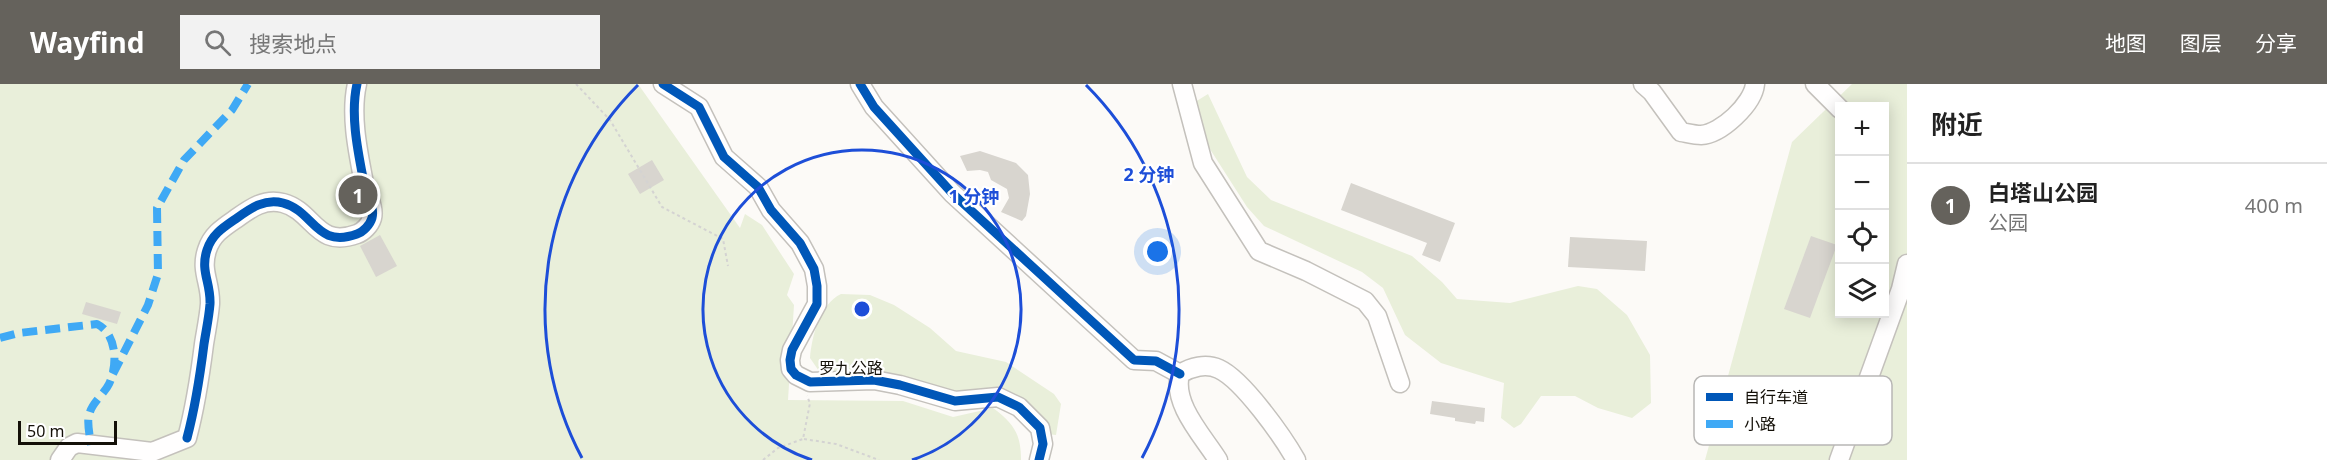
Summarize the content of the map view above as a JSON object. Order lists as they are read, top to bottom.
{
  "streets": {
    "street": ["罗九公路"]
  },
  "legend": ["自行车道", "小路"],
  "scale_bar": "50 m",
  "page": {
    "header": "Wayfind",
    "search": "搜索地点",
    "nav": ["地图", "图层", "分享"],
    "heading": "附近",
    "map_buttons": ["+", "−"],
    "list": [
      {
        "mark": "1",
        "name": "白塔山公园",
        "note": "公园",
        "value": "400 m"
      }
    ],
    "pins": "1",
    "scale": "50 m"
  },
  "rings": ["2 分钟", "1 分钟"]
}
